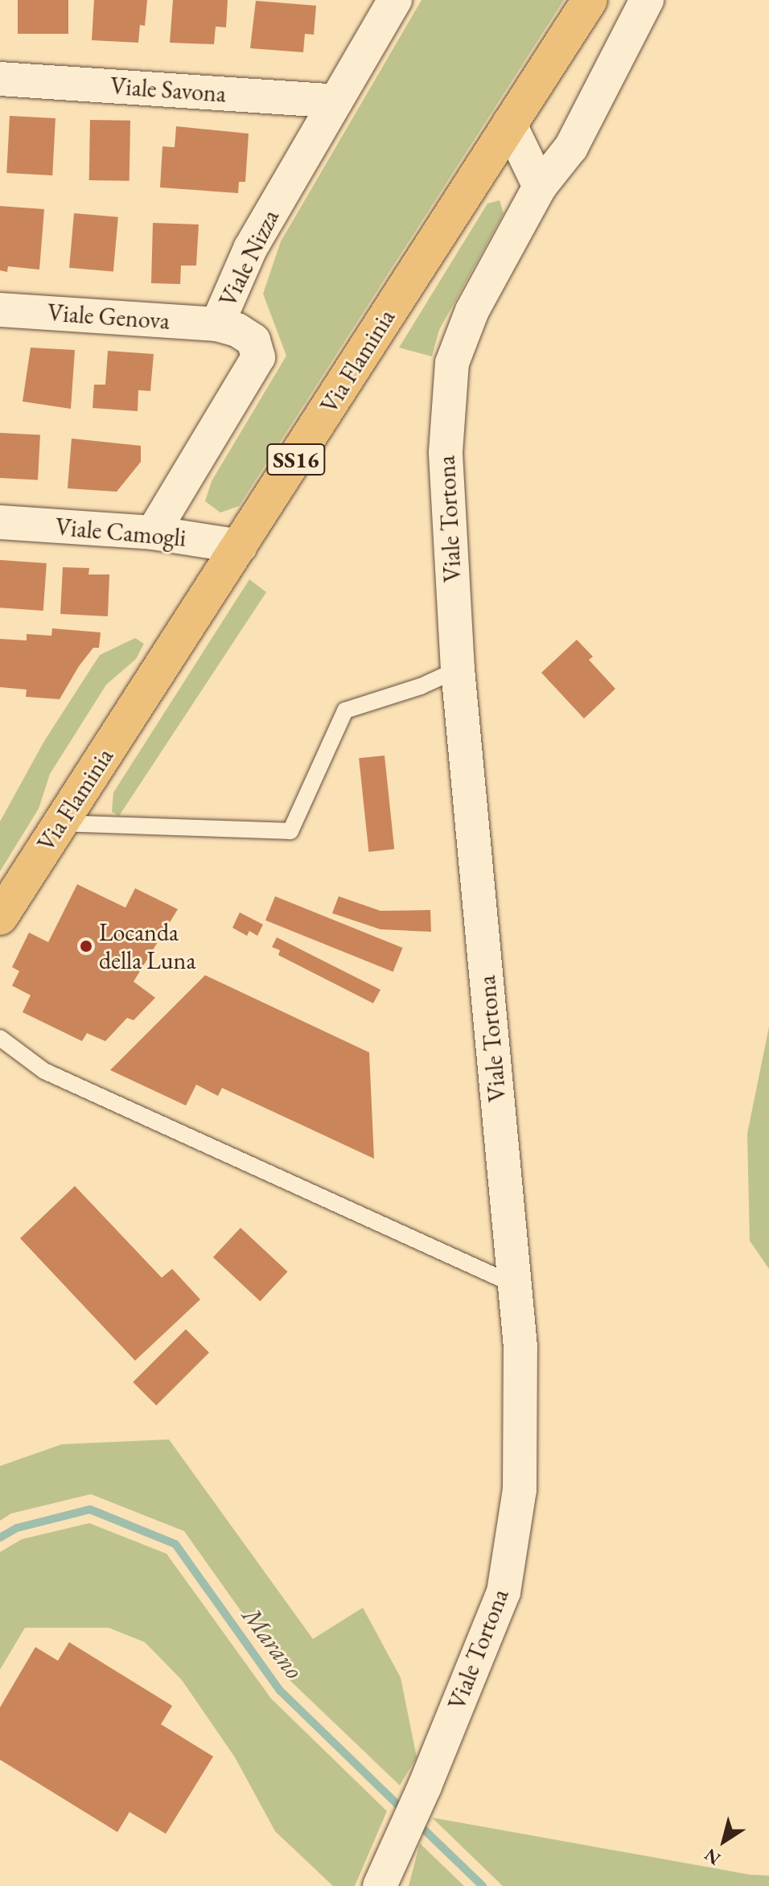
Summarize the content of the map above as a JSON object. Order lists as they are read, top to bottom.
{
  "streets": {
    "main road": ["Via Flaminia", "SS16"],
    "street": [
      "Viale Savona",
      "Viale Nizza",
      "Viale Genova",
      "Viale Tortona",
      "Viale Camogli"
    ]
  },
  "crossings": [
    ["Viale Savona", "Viale Nizza"],
    ["Viale Nizza", "Viale Genova"],
    ["Viale Nizza", "Viale Camogli"],
    ["Via Flaminia", "Viale Camogli"]
  ],
  "water": ["Marano"],
  "places": ["Locanda della Luna"],
  "north": "bottom left"
}
